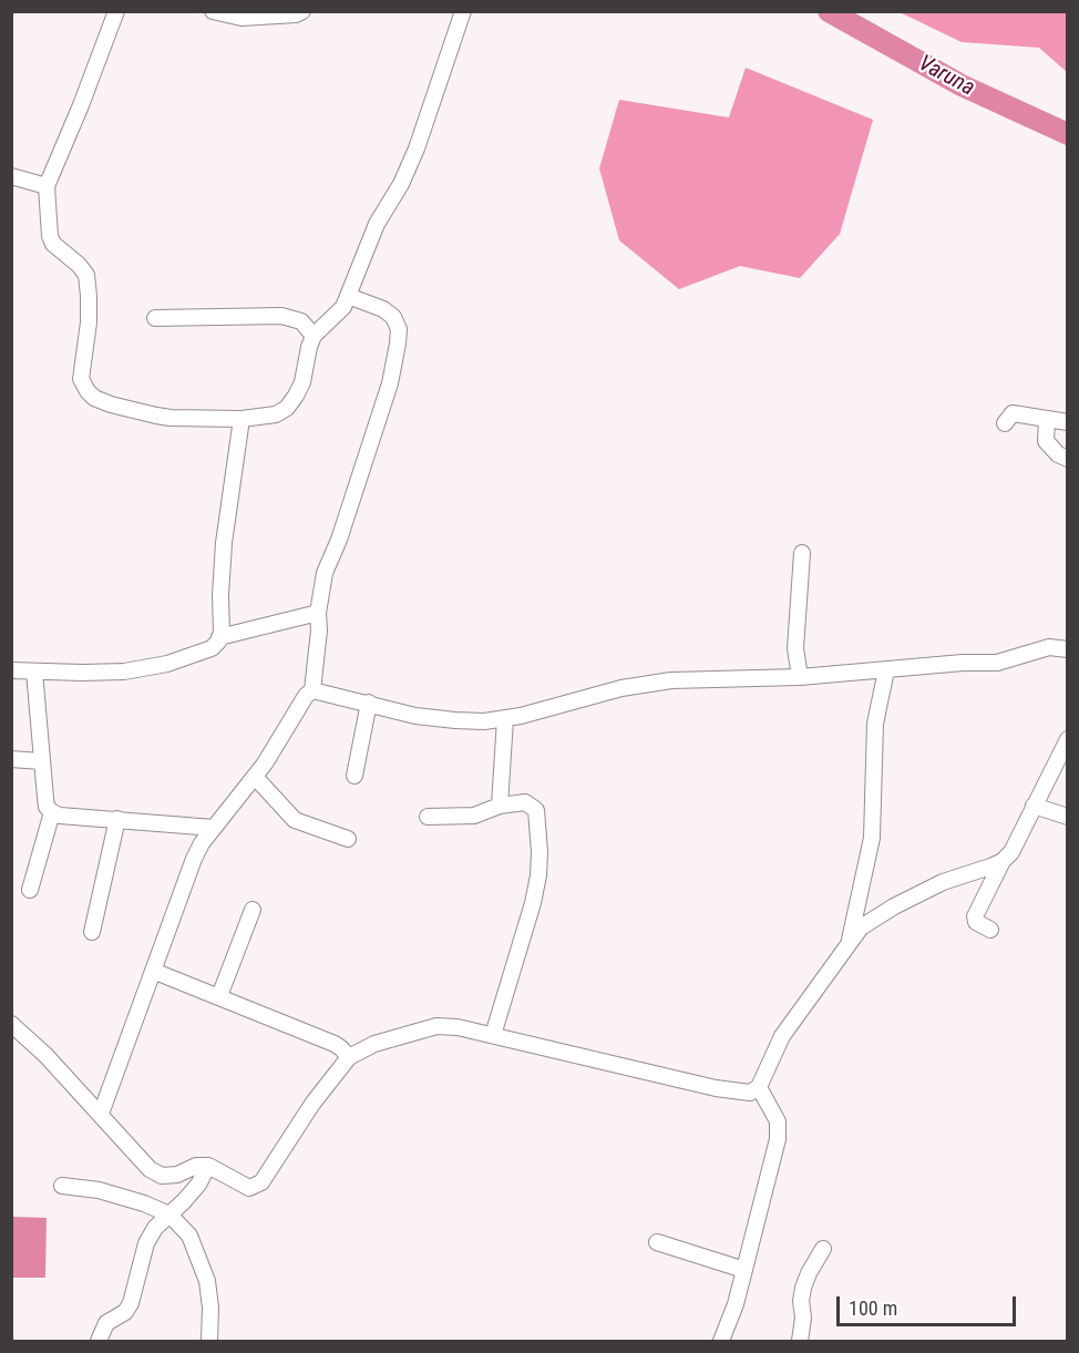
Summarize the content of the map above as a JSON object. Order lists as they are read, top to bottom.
{
  "water": ["Varuna"],
  "scale_bar": "100 m"
}
